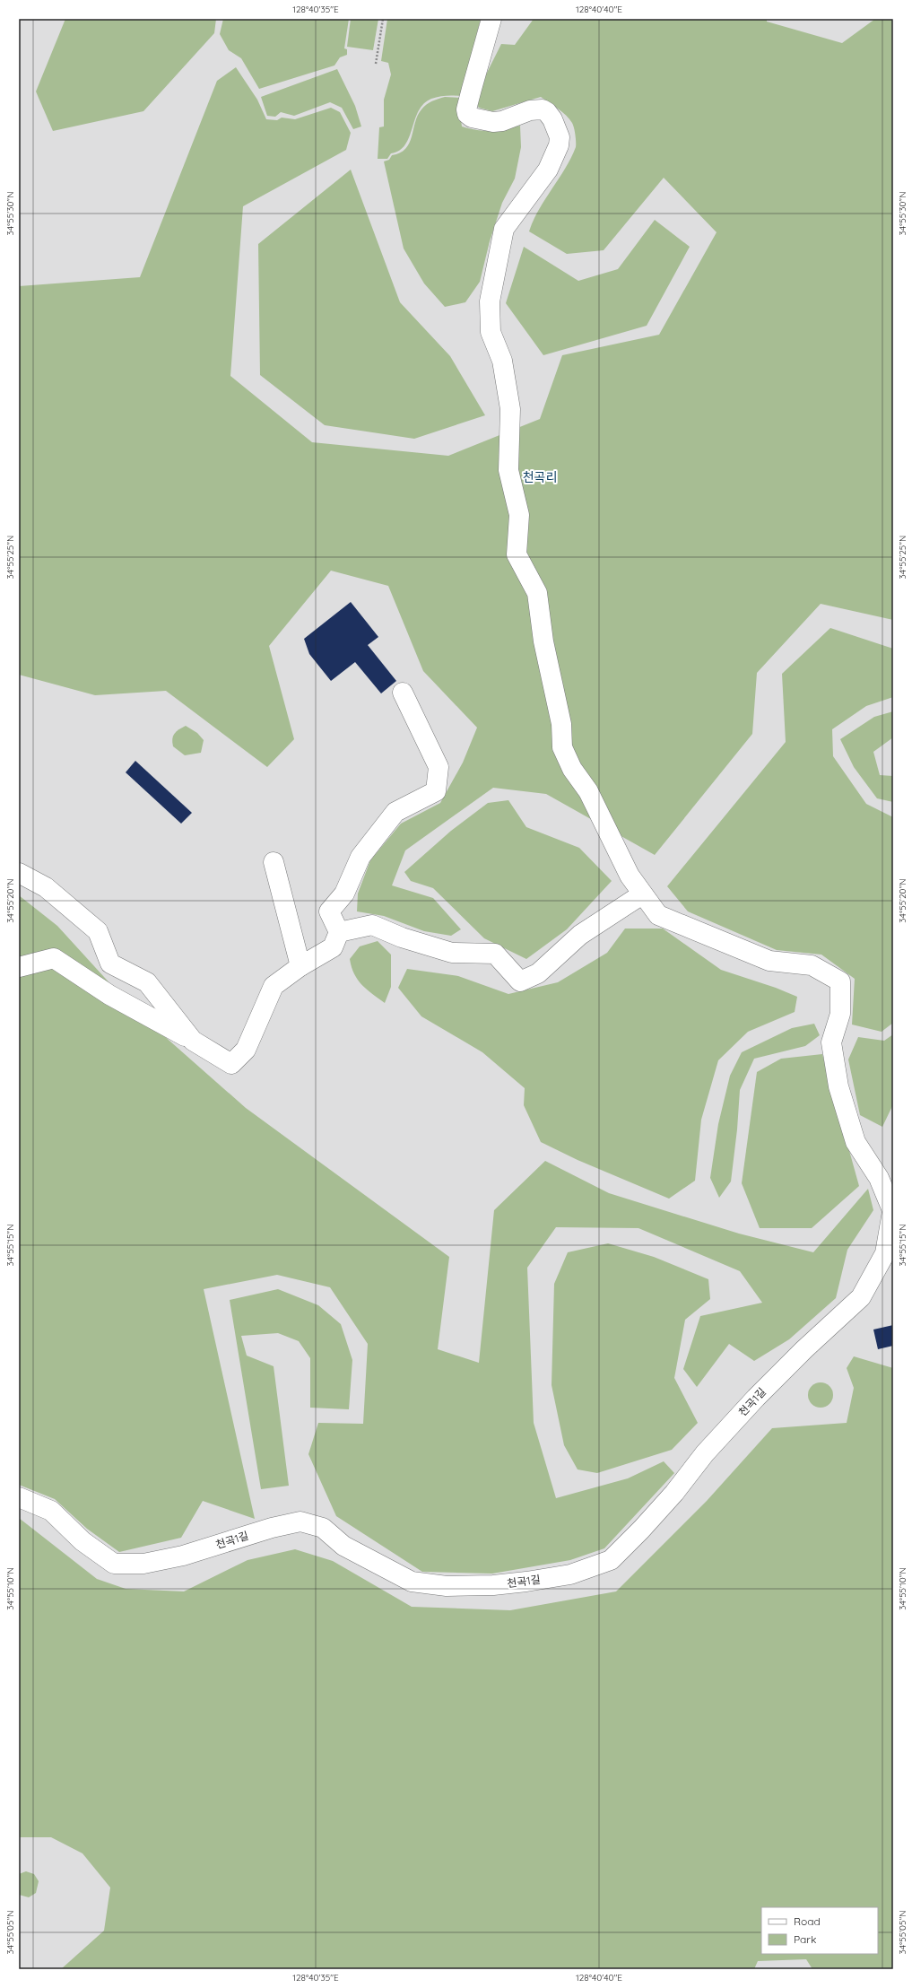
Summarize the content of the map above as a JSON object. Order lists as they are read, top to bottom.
{
  "streets": {
    "street": ["천곡1길"]
  },
  "districts": ["천곡리"],
  "legend": ["Road", "Park"],
  "coordinates": [
    "128°40'35\"E",
    "128°40'40\"E",
    "34°55'30\"N",
    "34°55'25\"N",
    "34°55'20\"N",
    "34°55'15\"N",
    "34°55'10\"N",
    "34°55'05\"N"
  ]
}
